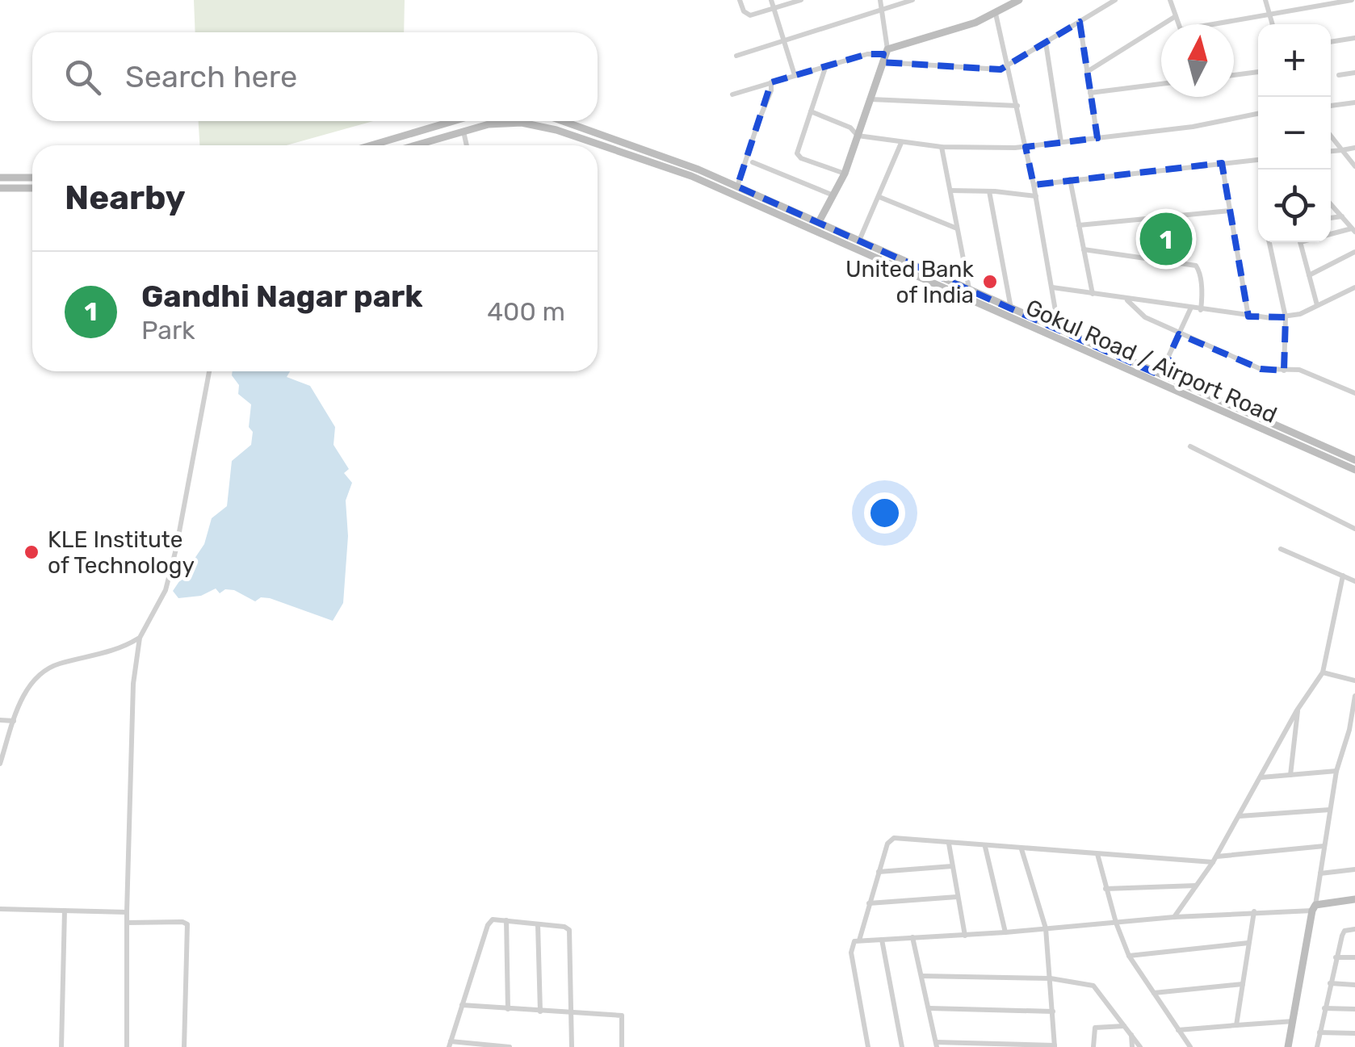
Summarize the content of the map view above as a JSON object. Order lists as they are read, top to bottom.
{
  "streets": {
    "main road": ["Gokul Road / Airport Road"]
  },
  "places": ["United Bank of India", "KLE Institute of Technology"],
  "north": "top",
  "page": {
    "map_buttons": ["+", "−"],
    "search": "Search here",
    "heading": "Nearby",
    "pins": "1",
    "list": [
      {
        "mark": "1",
        "name": "Gandhi Nagar park",
        "note": "Park",
        "value": "400 m"
      }
    ]
  }
}
